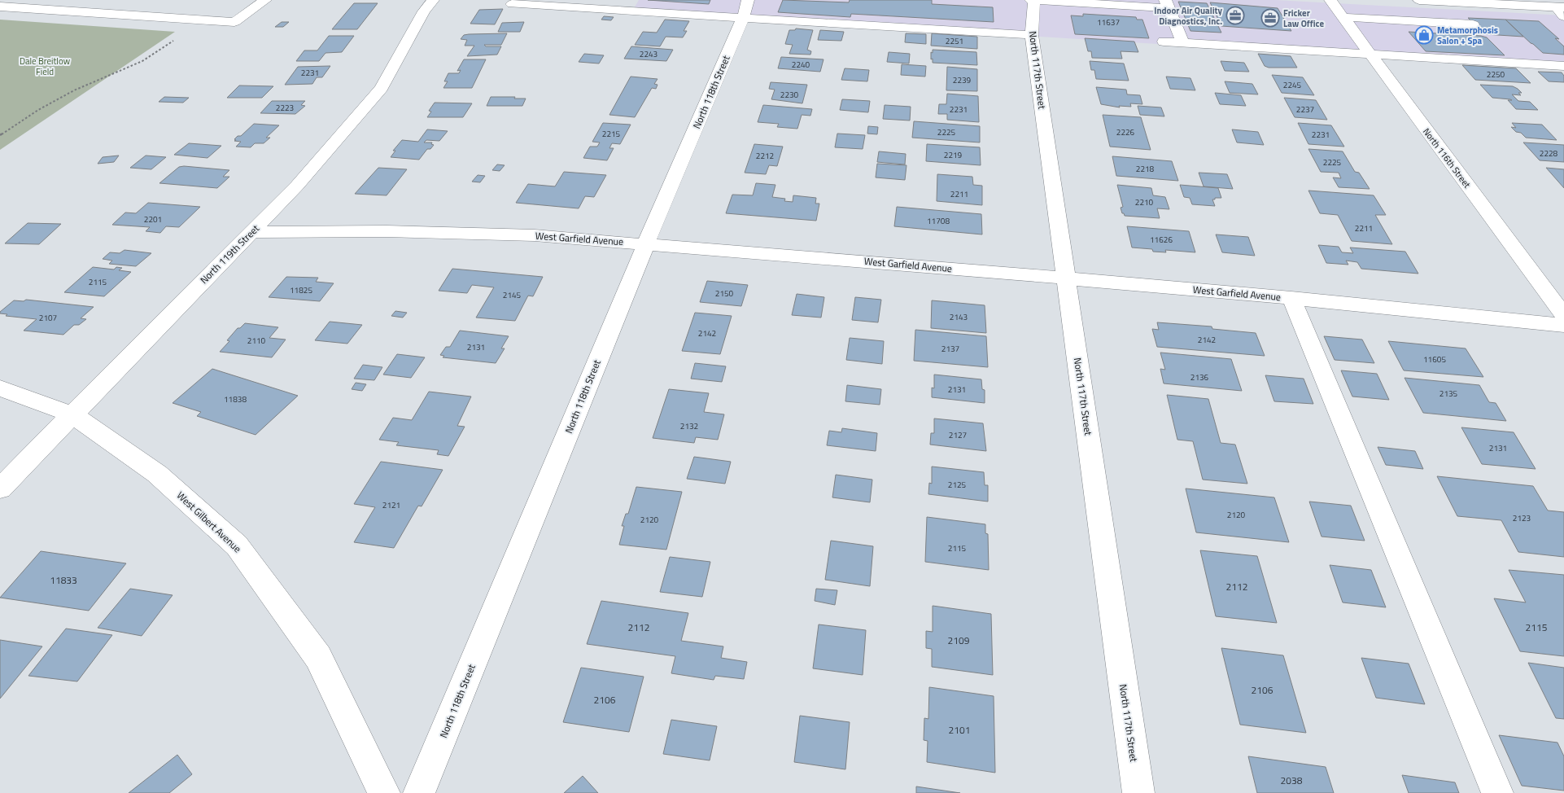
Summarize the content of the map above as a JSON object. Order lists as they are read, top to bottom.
{
  "streets": {
    "street": [
      "North 117th Street",
      "North 118th Street",
      "North 116th Street",
      "West Garfield Avenue",
      "North 119th Street",
      "West Gilbert Avenue"
    ]
  },
  "crossings": [
    ["North 117th Street", "West Garfield Avenue"],
    ["North 118th Street", "West Garfield Avenue"],
    ["West Garfield Avenue", "North 119th Street"],
    ["North 119th Street", "West Gilbert Avenue"]
  ],
  "parks": ["Dale Breitlow Field"],
  "places": {
    "office": ["Indoor Air Quality Diagnostics, Inc.", "Fricker Law Office"],
    "shop": ["Metamorphosis Salon + Spa"]
  },
  "house_numbers": [
    "11637",
    "2251",
    "2243",
    "2240",
    "2231",
    "2250",
    "2239",
    "2245",
    "2230",
    "2223",
    "2231",
    "2237",
    "2225",
    "2226",
    "2215",
    "2231",
    "2228",
    "2219",
    "2212",
    "2225",
    "2218",
    "2211",
    "2210",
    "2201",
    "11708",
    "2211",
    "11626",
    "2115",
    "11825",
    "2150",
    "2145",
    "2143",
    "2107",
    "2142",
    "2142",
    "2110",
    "2131",
    "2137",
    "11605",
    "2136",
    "2131",
    "2135",
    "11838",
    "2132",
    "2127",
    "2131",
    "2125",
    "2121",
    "2120",
    "2123",
    "2120",
    "2115",
    "11833",
    "2112",
    "2112",
    "2115",
    "2109",
    "2106",
    "2106",
    "2101",
    "2038"
  ]
}
